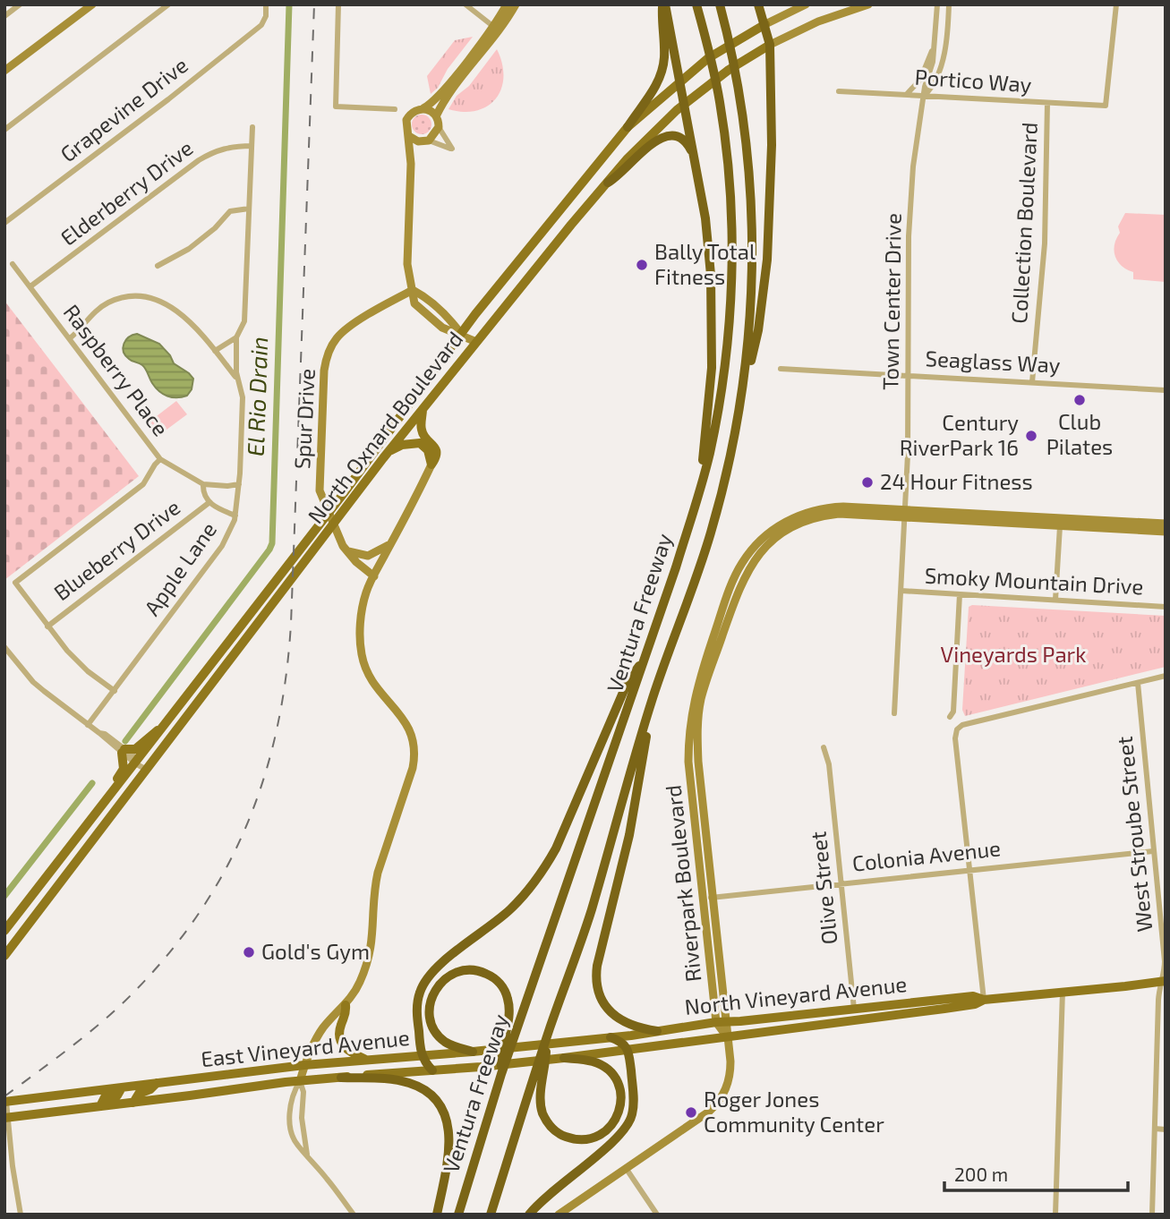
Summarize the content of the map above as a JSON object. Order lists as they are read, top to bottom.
{
  "streets": {
    "highway": ["Ventura Freeway"],
    "main road": ["North Oxnard Boulevard", "North Vineyard Avenue", "East Vineyard Avenue"],
    "street": [
      "Portico Way",
      "Grapevine Drive",
      "Elderberry Drive",
      "Collection Boulevard",
      "Town Center Drive",
      "Seaglass Way",
      "Raspberry Place",
      "Spur Drive",
      "Blueberry Drive",
      "Apple Lane",
      "Smoky Mountain Drive",
      "West Stroube Street",
      "Colonia Avenue",
      "Riverpark Boulevard",
      "Olive Street"
    ]
  },
  "crossings": [
    ["Portico Way", "Collection Boulevard"],
    ["Portico Way", "Town Center Drive"],
    ["Elderberry Drive", "Raspberry Place"],
    ["Elderberry Drive", "Apple Lane"],
    ["Collection Boulevard", "Seaglass Way"],
    ["Town Center Drive", "Seaglass Way"],
    ["Town Center Drive", "Smoky Mountain Drive"],
    ["Town Center Drive", "Riverpark Boulevard"],
    ["Raspberry Place", "Apple Lane"],
    ["West Stroube Street", "Colonia Avenue"],
    ["West Stroube Street", "North Vineyard Avenue"],
    ["Colonia Avenue", "Riverpark Boulevard"],
    ["Colonia Avenue", "Olive Street"],
    ["Riverpark Boulevard", "North Vineyard Avenue"],
    ["Olive Street", "North Vineyard Avenue"],
    ["North Vineyard Avenue", "East Vineyard Avenue"]
  ],
  "water": ["El Rio Drain"],
  "parks": ["Vineyards Park"],
  "places": [
    "Bally Total Fitness",
    "Club Pilates",
    "Century RiverPark 16",
    "24 Hour Fitness",
    "Gold's Gym",
    "Roger Jones Community Center"
  ],
  "scale_bar": "200 m"
}
